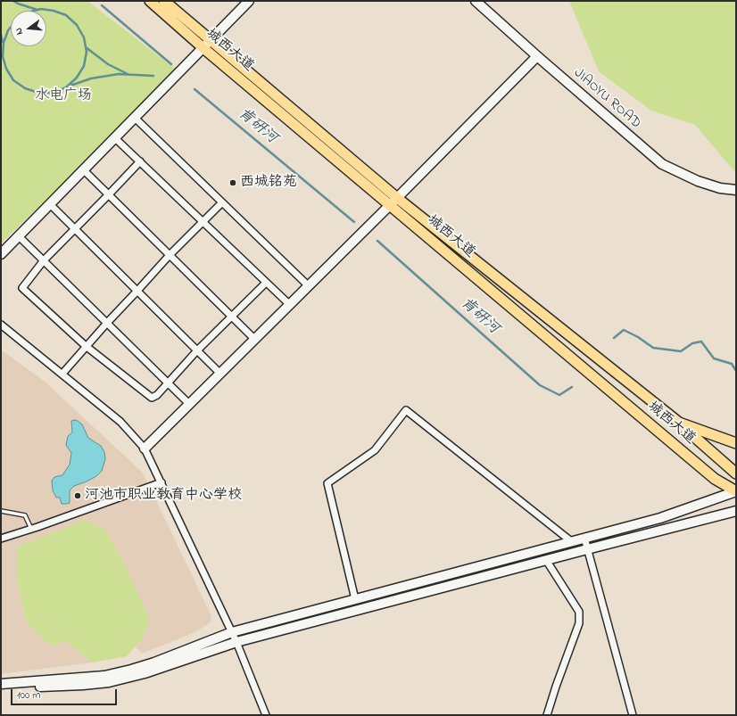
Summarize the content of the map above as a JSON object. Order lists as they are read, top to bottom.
{
  "streets": {
    "main road": ["城西大道", "JIAOYU ROAD"]
  },
  "water": ["肯研河"],
  "parks": ["水电广场"],
  "places": ["西城铭苑", "河池市职业教育中心学校"],
  "scale_bar": "100 m",
  "north": "left"
}
